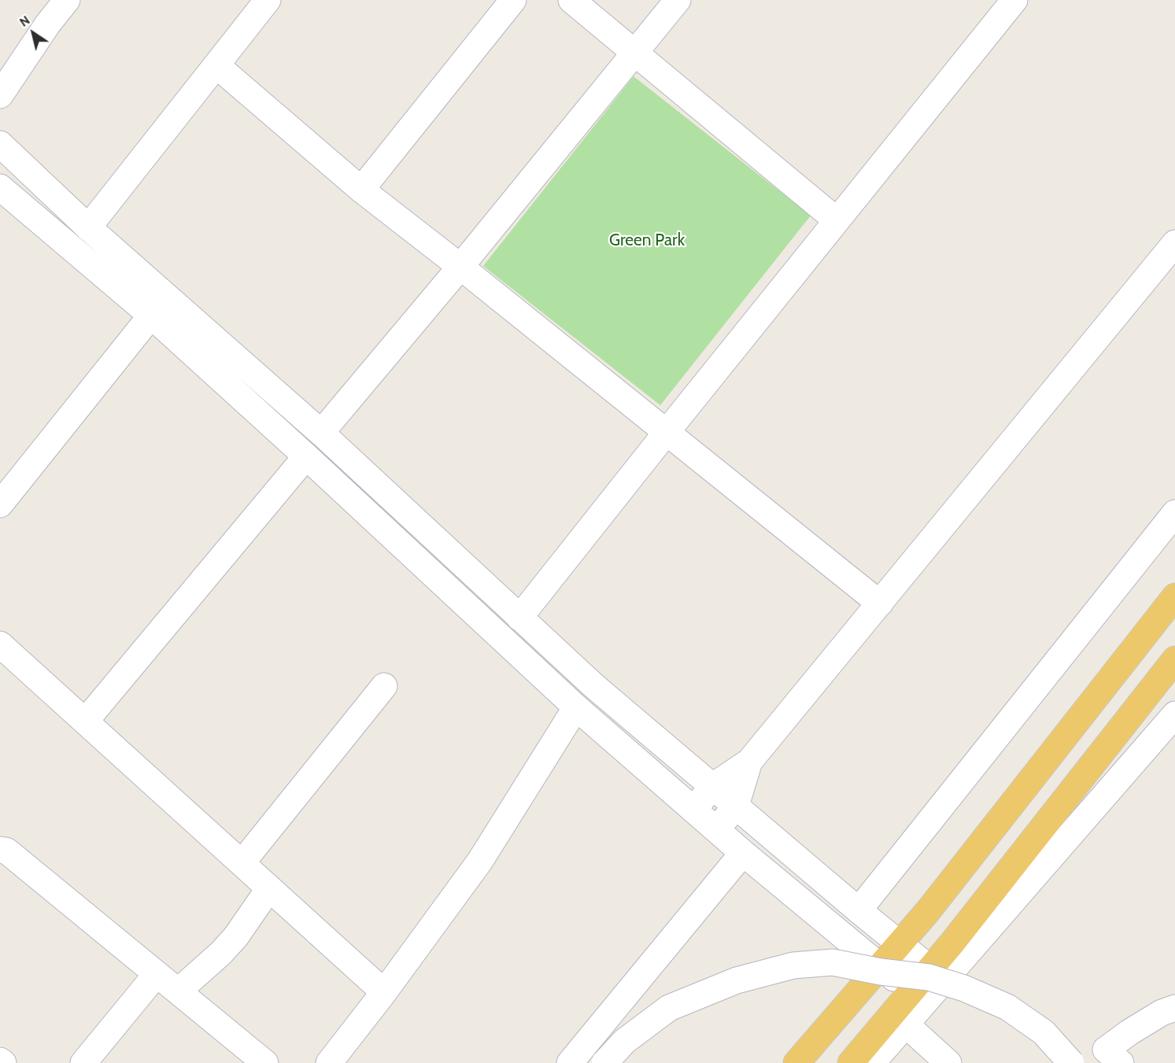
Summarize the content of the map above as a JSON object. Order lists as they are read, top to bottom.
{
  "parks": ["Green Park"],
  "north": "top left"
}
